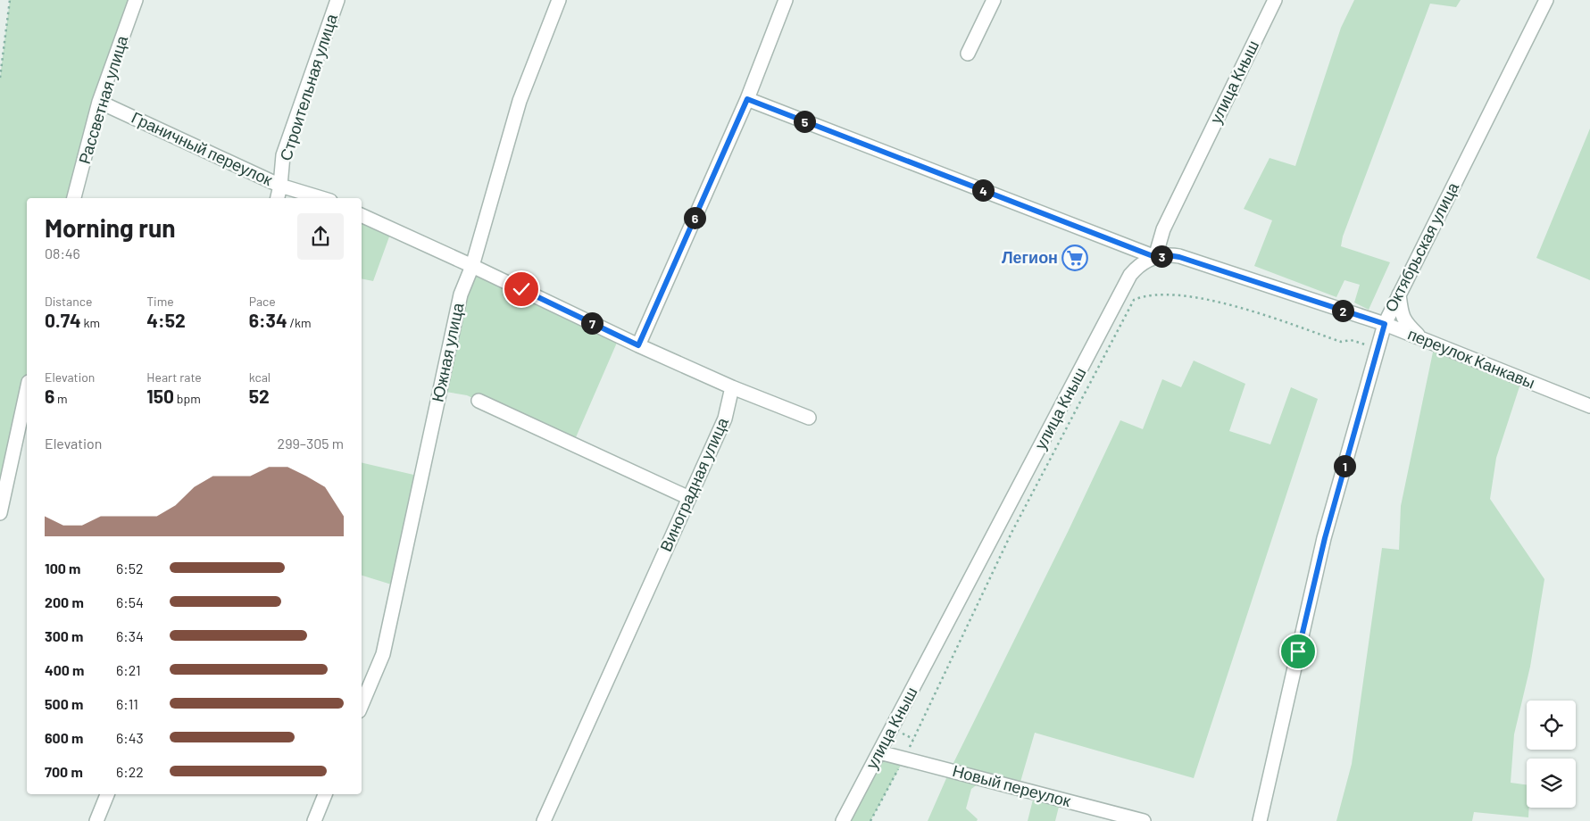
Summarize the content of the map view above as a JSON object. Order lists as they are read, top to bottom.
{
  "streets": {
    "street": [
      "улица Кныш",
      "Строительная улица",
      "Рассветная улица",
      "Граничный переулок",
      "Октябрьская улица",
      "Южная улица",
      "переулок Канкавы",
      "Виноградная улица",
      "Новый переулок"
    ]
  },
  "crossings": [
    ["улица Кныш", "переулок Канкавы"],
    ["улица Кныш", "Новый переулок"],
    ["Строительная улица", "Граничный переулок"],
    ["Рассветная улица", "Граничный переулок"],
    ["Октябрьская улица", "переулок Канкавы"]
  ],
  "places": {
    "supermarket": ["Легион"]
  },
  "page": {
    "pins": [
      "5",
      "4",
      "6",
      "3",
      "2",
      "7",
      "1"
    ],
    "heading": ["Morning run", "08:46"],
    "stats": [
      ["Distance", "0.74 km"],
      ["Time", "4:52"],
      ["Pace", "6:34 /km"],
      ["Elevation", "6 m"],
      ["Heart rate", "150 bpm"],
      ["kcal", "52"]
    ],
    "chart": ["Elevation", "299–305 m"],
    "list": [
      {
        "name": "100 m",
        "note": "6:52"
      },
      {
        "name": "200 m",
        "note": "6:54"
      },
      {
        "name": "300 m",
        "note": "6:34"
      },
      {
        "name": "400 m",
        "note": "6:21"
      },
      {
        "name": "500 m",
        "note": "6:11"
      },
      {
        "name": "600 m",
        "note": "6:43"
      },
      {
        "name": "700 m",
        "note": "6:22"
      }
    ]
  }
}
